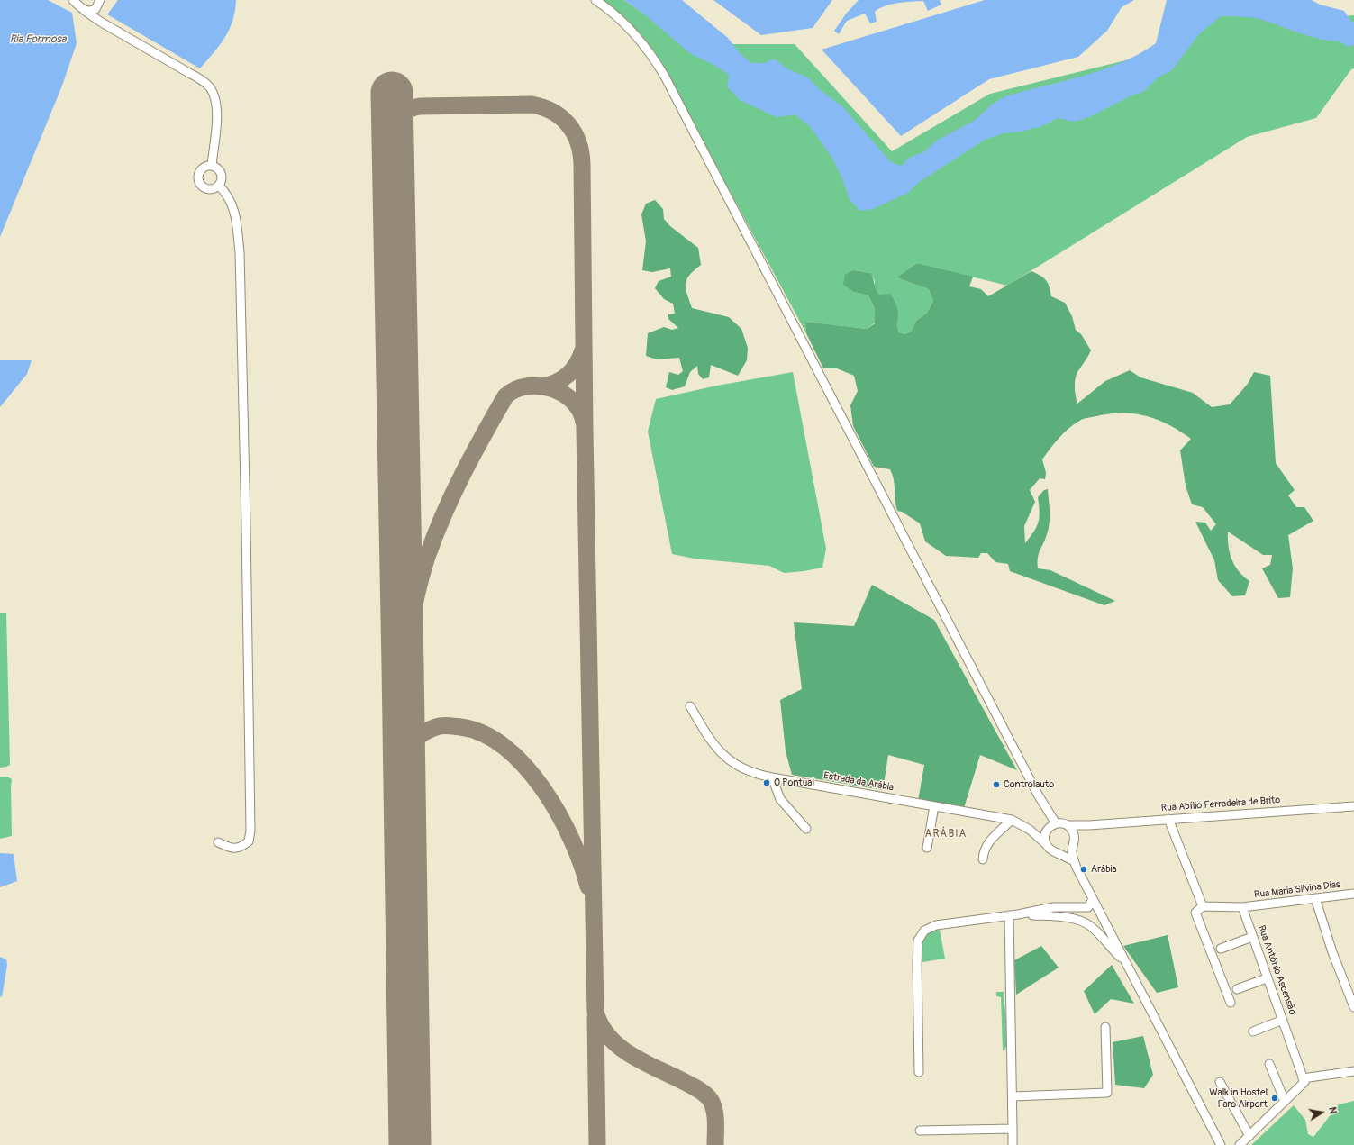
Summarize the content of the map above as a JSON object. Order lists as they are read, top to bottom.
{
  "streets": {
    "street": [
      "Estrada da Arábia",
      "Rua Abílio Ferradeira de Brito",
      "Rua Maria Silvina Dias",
      "Rua António Ascensão"
    ]
  },
  "crossings": [
    ["Rua Maria Silvina Dias", "Rua António Ascensão"]
  ],
  "districts": ["ARÁBIA"],
  "water": ["Ria Formosa"],
  "places": [
    "O Pontual",
    "Controlauto",
    "Arábia",
    "Walk in Hostel Faro Airport"
  ],
  "north": "right"
}
